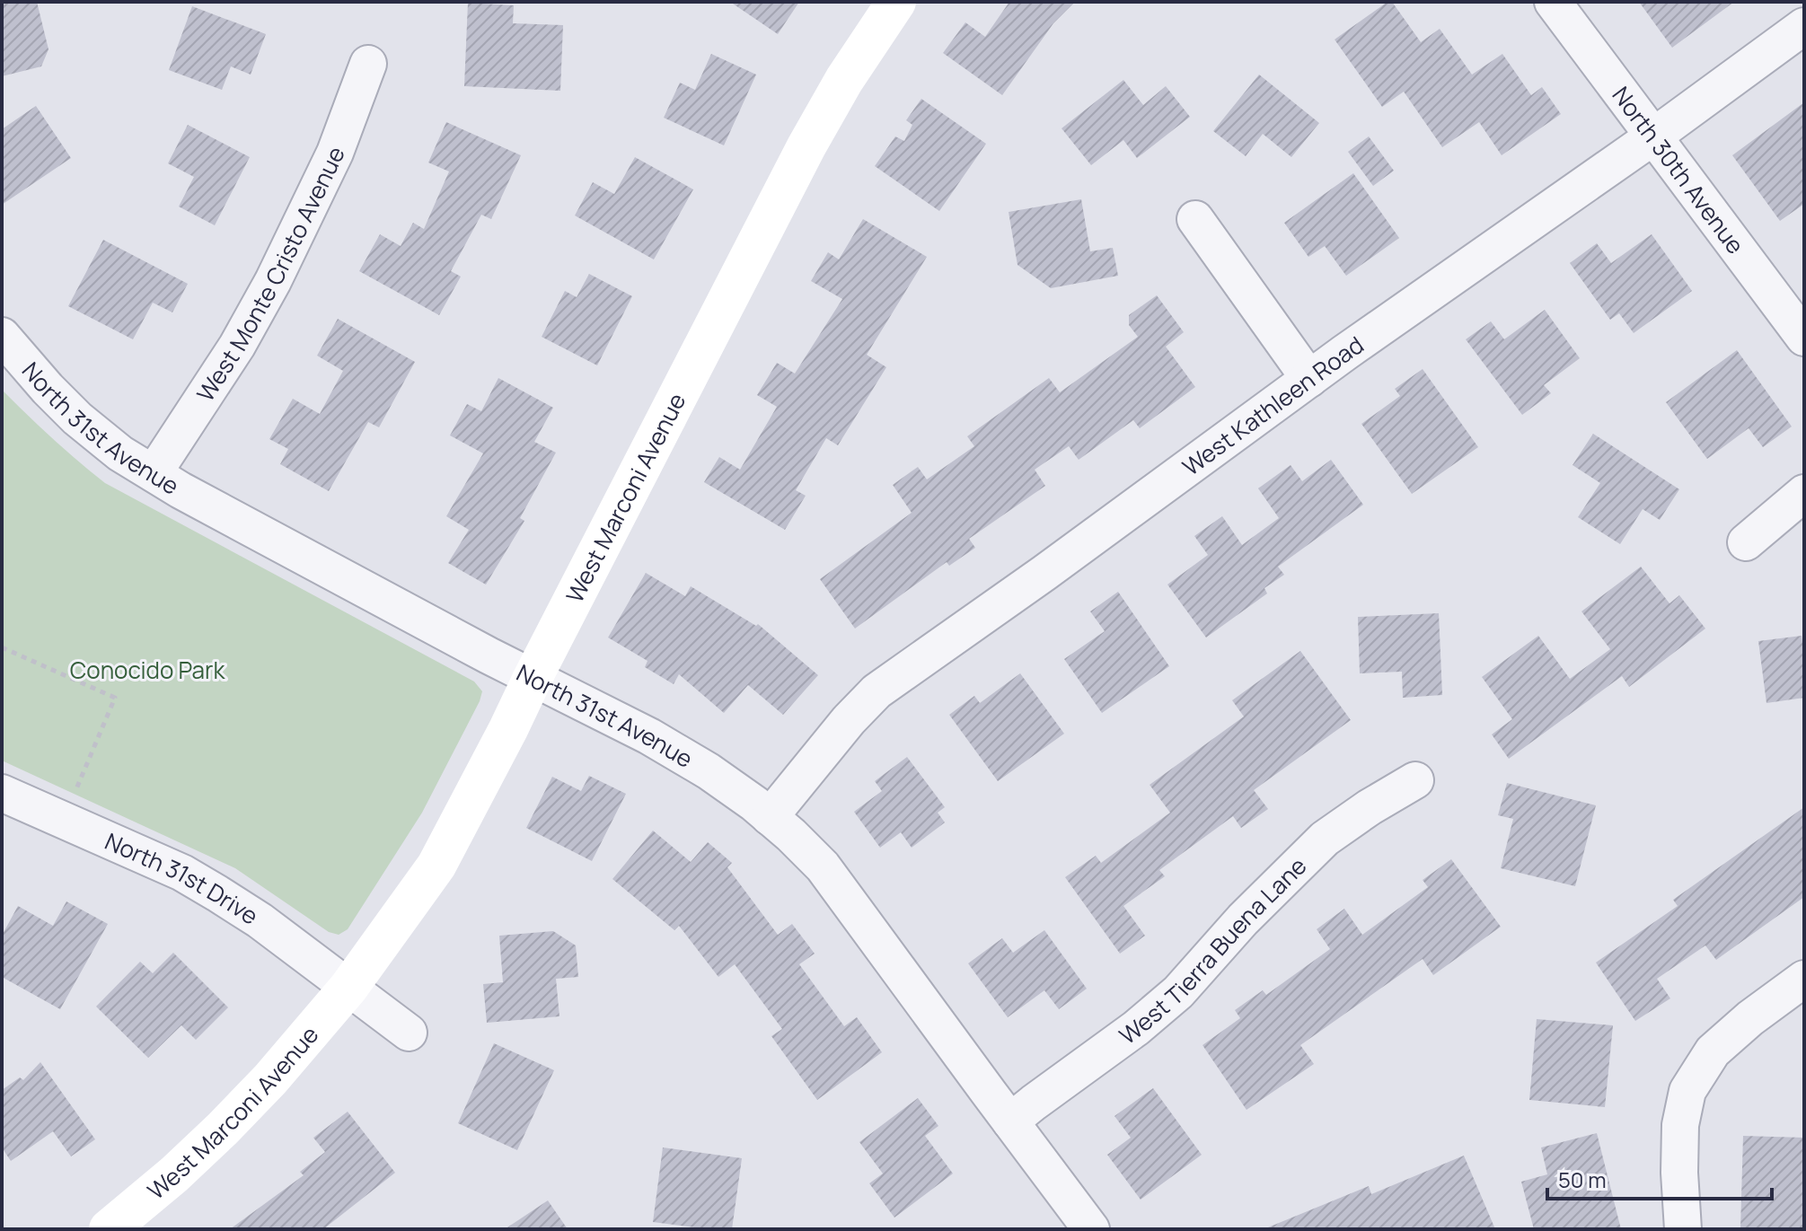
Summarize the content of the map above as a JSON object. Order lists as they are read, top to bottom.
{
  "streets": {
    "street": [
      "North 30th Avenue",
      "West Monte Cristo Avenue",
      "West Kathleen Road",
      "North 31st Avenue",
      "West Marconi Avenue",
      "North 31st Drive",
      "West Tierra Buena Lane"
    ]
  },
  "crossings": [
    ["North 30th Avenue", "West Kathleen Road"],
    ["West Monte Cristo Avenue", "North 31st Avenue"],
    ["West Kathleen Road", "North 31st Avenue"],
    ["North 31st Avenue", "West Marconi Avenue"],
    ["North 31st Avenue", "West Tierra Buena Lane"],
    ["West Marconi Avenue", "North 31st Drive"]
  ],
  "parks": ["Conocido Park"],
  "scale_bar": "50 m"
}
